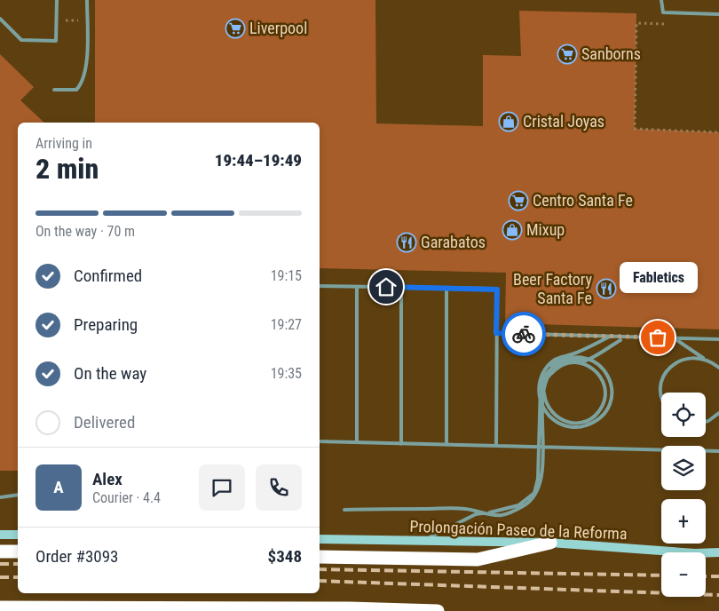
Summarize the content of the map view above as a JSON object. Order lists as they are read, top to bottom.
{
  "streets": {
    "main road": ["Prolongación Paseo de la Reforma"]
  },
  "places": {
    "supermarket": ["Liverpool", "Sanborns", "Centro Santa Fe"],
    "shop": ["Cristal Joyas", "Mixup"],
    "restaurant": ["Garabatos", "Beer Factory Santa Fe"],
    "other": ["Fabletics"]
  },
  "page": {
    "heading": ["2 min", "Arriving in", "19:44–19:49"],
    "panel": [
      "Alex",
      "Courier · 4.4",
      "Order #3093",
      "$348"
    ],
    "bar": "On the way · 70 m",
    "list": [
      ["Confirmed", "19:15"],
      ["Preparing", "19:27"],
      ["On the way", "19:35"],
      "Delivered"
    ],
    "bubble": "Fabletics",
    "map_buttons": ["+", "−"],
    "round": "A"
  }
}
